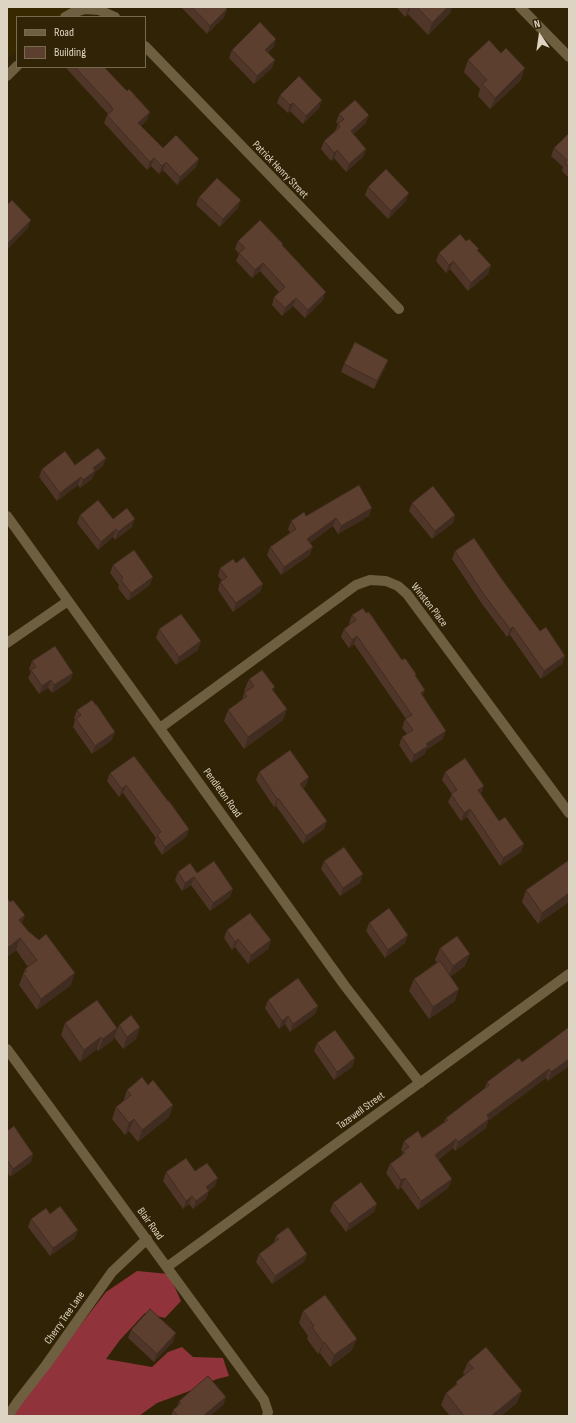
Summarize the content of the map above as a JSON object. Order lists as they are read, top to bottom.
{
  "streets": {
    "street": [
      "Patrick Henry Street",
      "Winston Place",
      "Pendleton Road",
      "Tazewell Street",
      "Blair Road",
      "Cherry Tree Lane"
    ]
  },
  "crossings": [
    ["Winston Place", "Pendleton Road"],
    ["Pendleton Road", "Tazewell Street"],
    ["Tazewell Street", "Blair Road"],
    ["Blair Road", "Cherry Tree Lane"]
  ],
  "legend": ["Road", "Building"],
  "north": "top"
}
